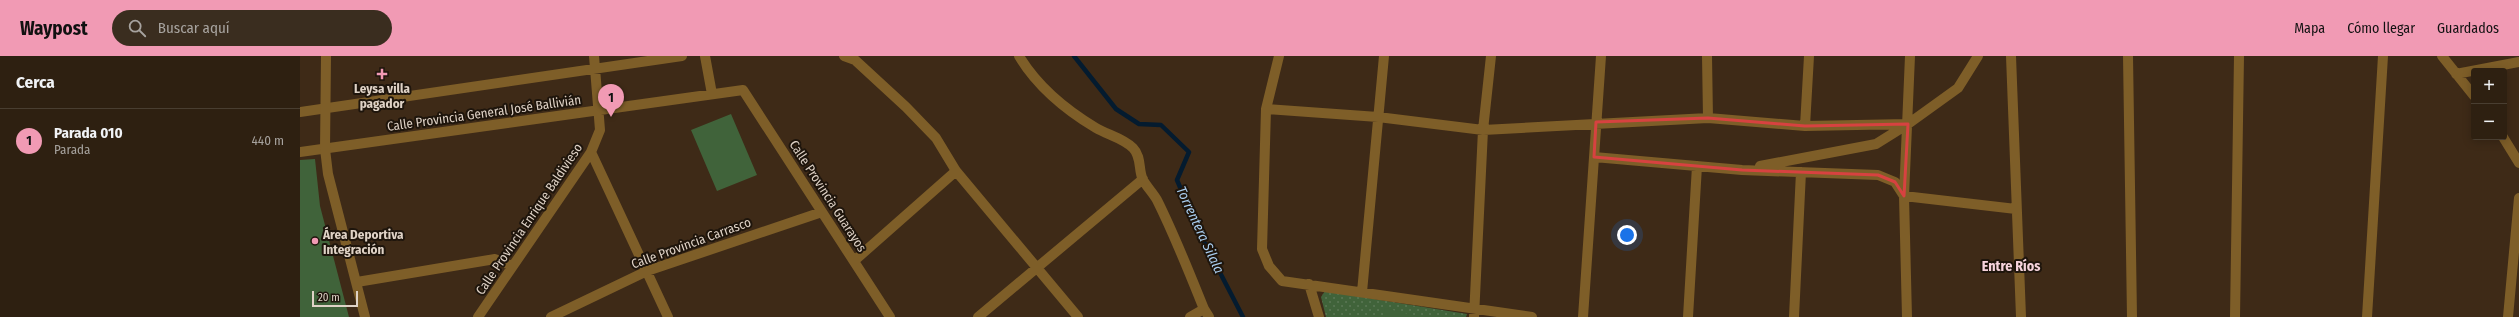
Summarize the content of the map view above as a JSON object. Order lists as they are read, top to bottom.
{
  "streets": {
    "street": [
      "Calle Provincia General José Ballivián",
      "Calle Provincia Guarayos",
      "Calle Provincia Enrique Baldivieso",
      "Calle Provincia Carrasco"
    ]
  },
  "crossings": [
    ["Calle Provincia General José Ballivián", "Calle Provincia Guarayos"],
    ["Calle Provincia General José Ballivián", "Calle Provincia Enrique Baldivieso"],
    ["Calle Provincia Guarayos", "Calle Provincia Carrasco"]
  ],
  "districts": ["Entre Ríos"],
  "water": ["Torrentera Silala"],
  "places": {
    "health": ["Leysa villa pagador"],
    "other": ["Área Deportiva Integración"]
  },
  "scale_bar": "20 m",
  "page": {
    "header": "Waypost",
    "search": "Buscar aquí",
    "nav": ["Mapa", "Cómo llegar", "Guardados"],
    "heading": "Cerca",
    "map_buttons": ["+", "−"],
    "pins": "1",
    "list": [
      {
        "mark": "1",
        "name": "Parada 010",
        "note": "Parada",
        "value": "440 m"
      }
    ],
    "scale": "20 m"
  }
}
